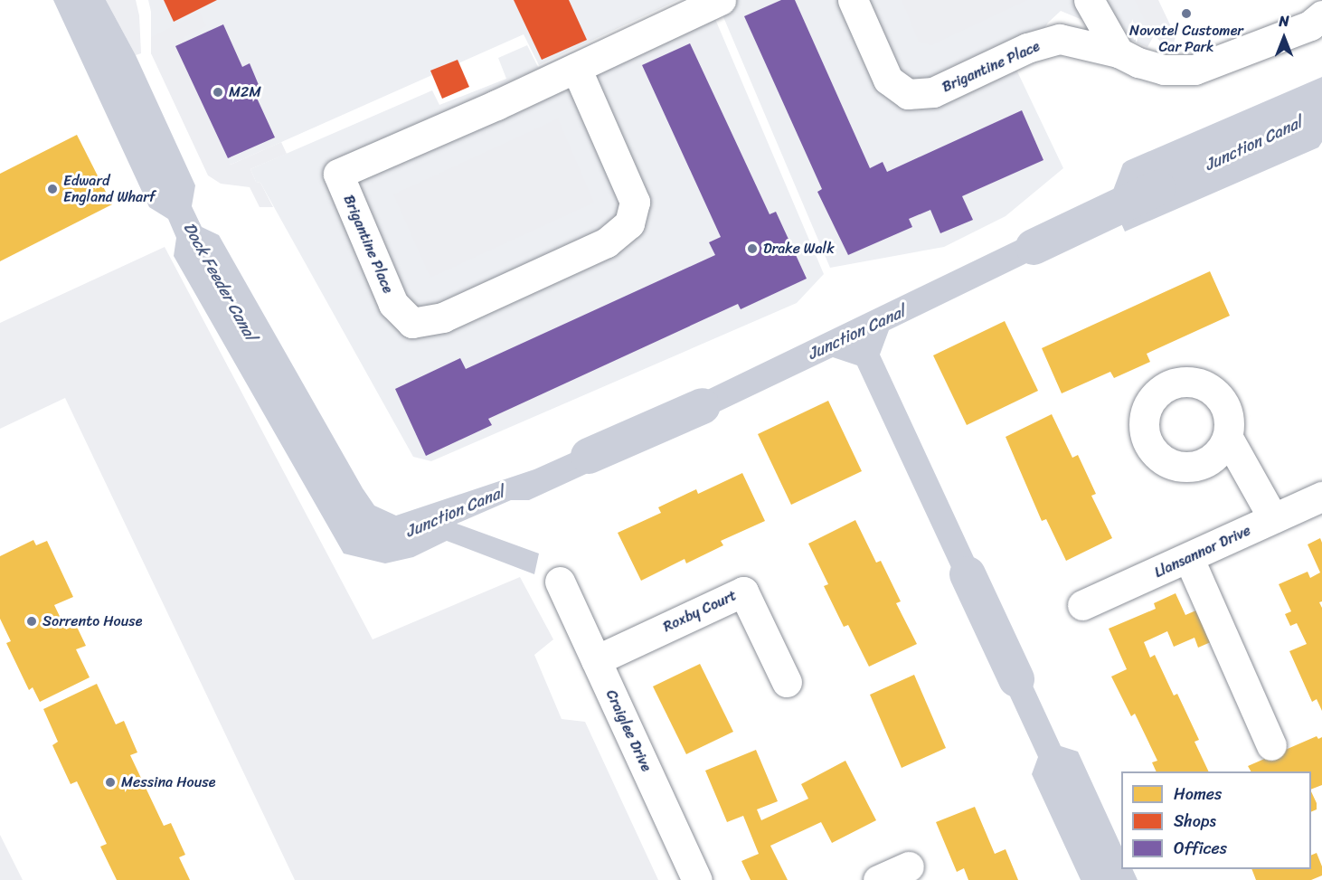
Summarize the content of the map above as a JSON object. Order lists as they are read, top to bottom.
{
  "streets": {
    "street": [
      "Brigantine Place",
      "Llansannor Drive",
      "Roxby Court",
      "Craiglee Drive"
    ]
  },
  "crossings": [
    ["Roxby Court", "Craiglee Drive"]
  ],
  "water": ["Junction Canal", "Dock Feeder Canal"],
  "places": [
    "Novotel Customer Car Park",
    "M2M",
    "Edward England Wharf",
    "Drake Walk",
    "Sorrento House",
    "Messina House"
  ],
  "legend": ["Homes", "Shops", "Offices"],
  "north": "top"
}
